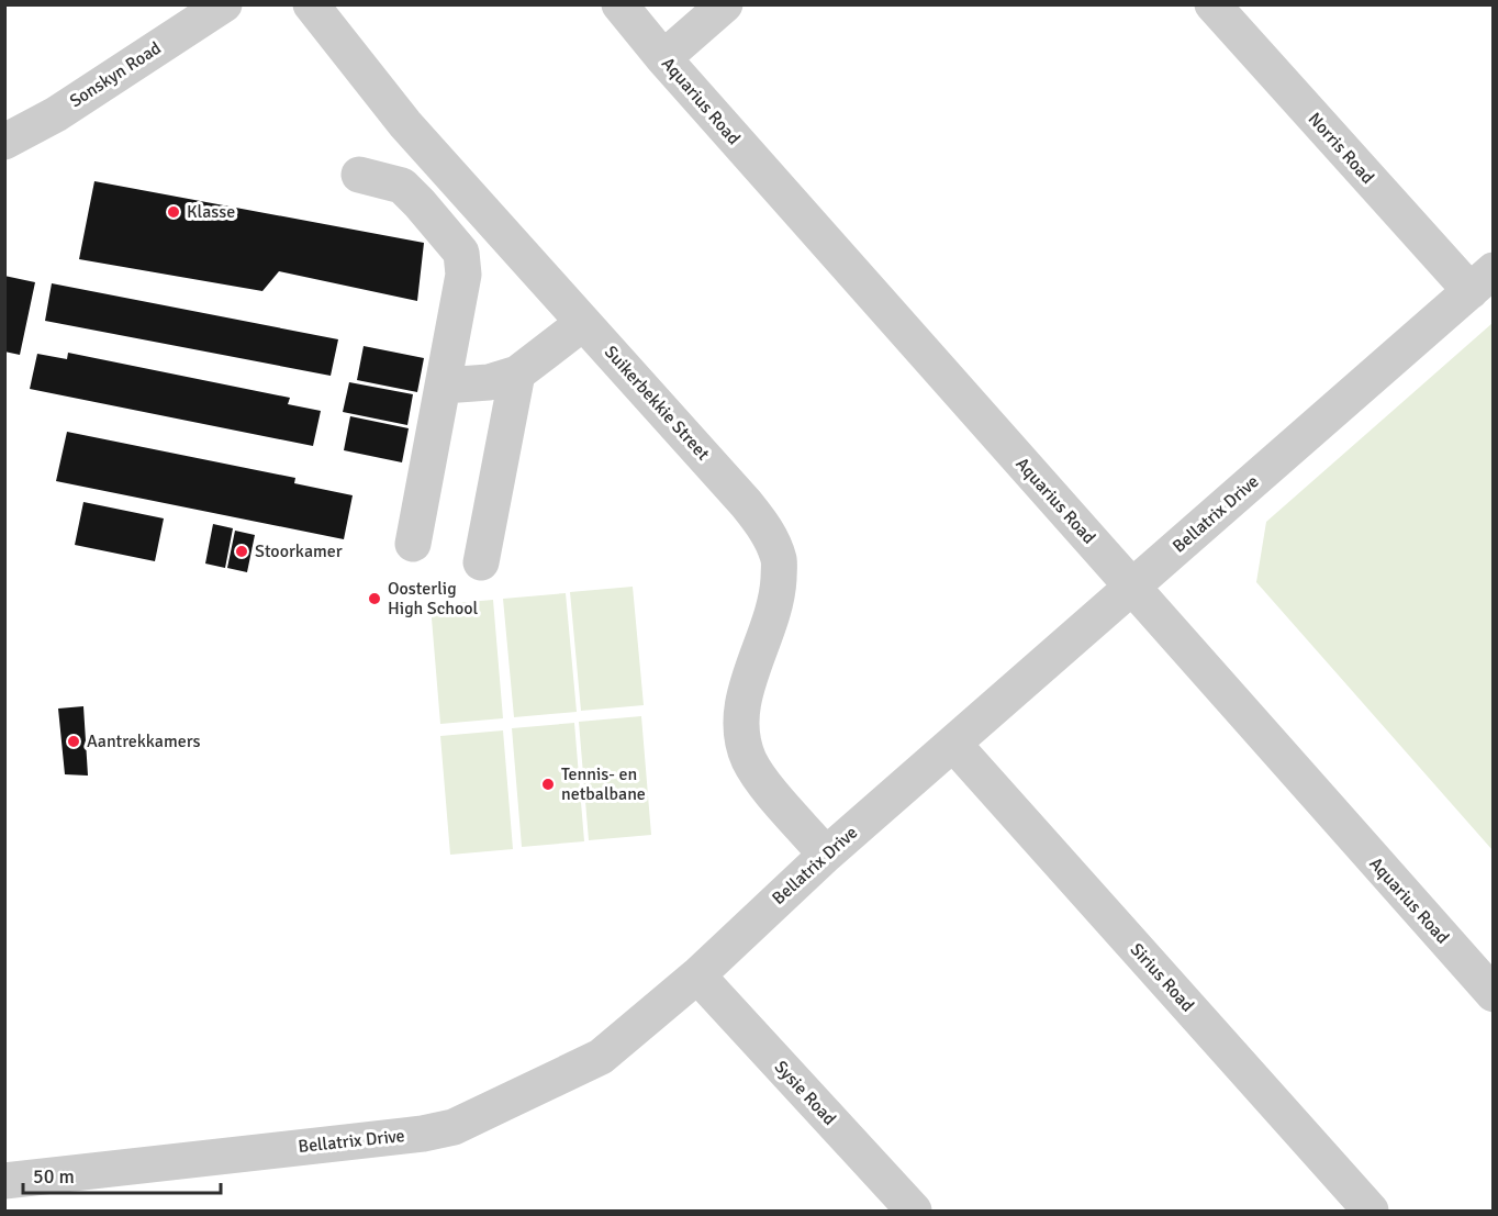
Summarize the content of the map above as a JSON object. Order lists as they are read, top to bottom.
{
  "streets": {
    "street": [
      "Sonskyn Road",
      "Aquarius Road",
      "Norris Road",
      "Suikerbekkie Street",
      "Bellatrix Drive",
      "Sirius Road",
      "Sysie Road"
    ]
  },
  "crossings": [
    ["Aquarius Road", "Bellatrix Drive"],
    ["Norris Road", "Bellatrix Drive"],
    ["Suikerbekkie Street", "Bellatrix Drive"],
    ["Bellatrix Drive", "Sirius Road"],
    ["Bellatrix Drive", "Sysie Road"]
  ],
  "places": [
    "Klasse",
    "Stoorkamer",
    "Oosterlig High School",
    "Aantrekkamers",
    "Tennis- en netbalbane"
  ],
  "scale_bar": "50 m"
}
